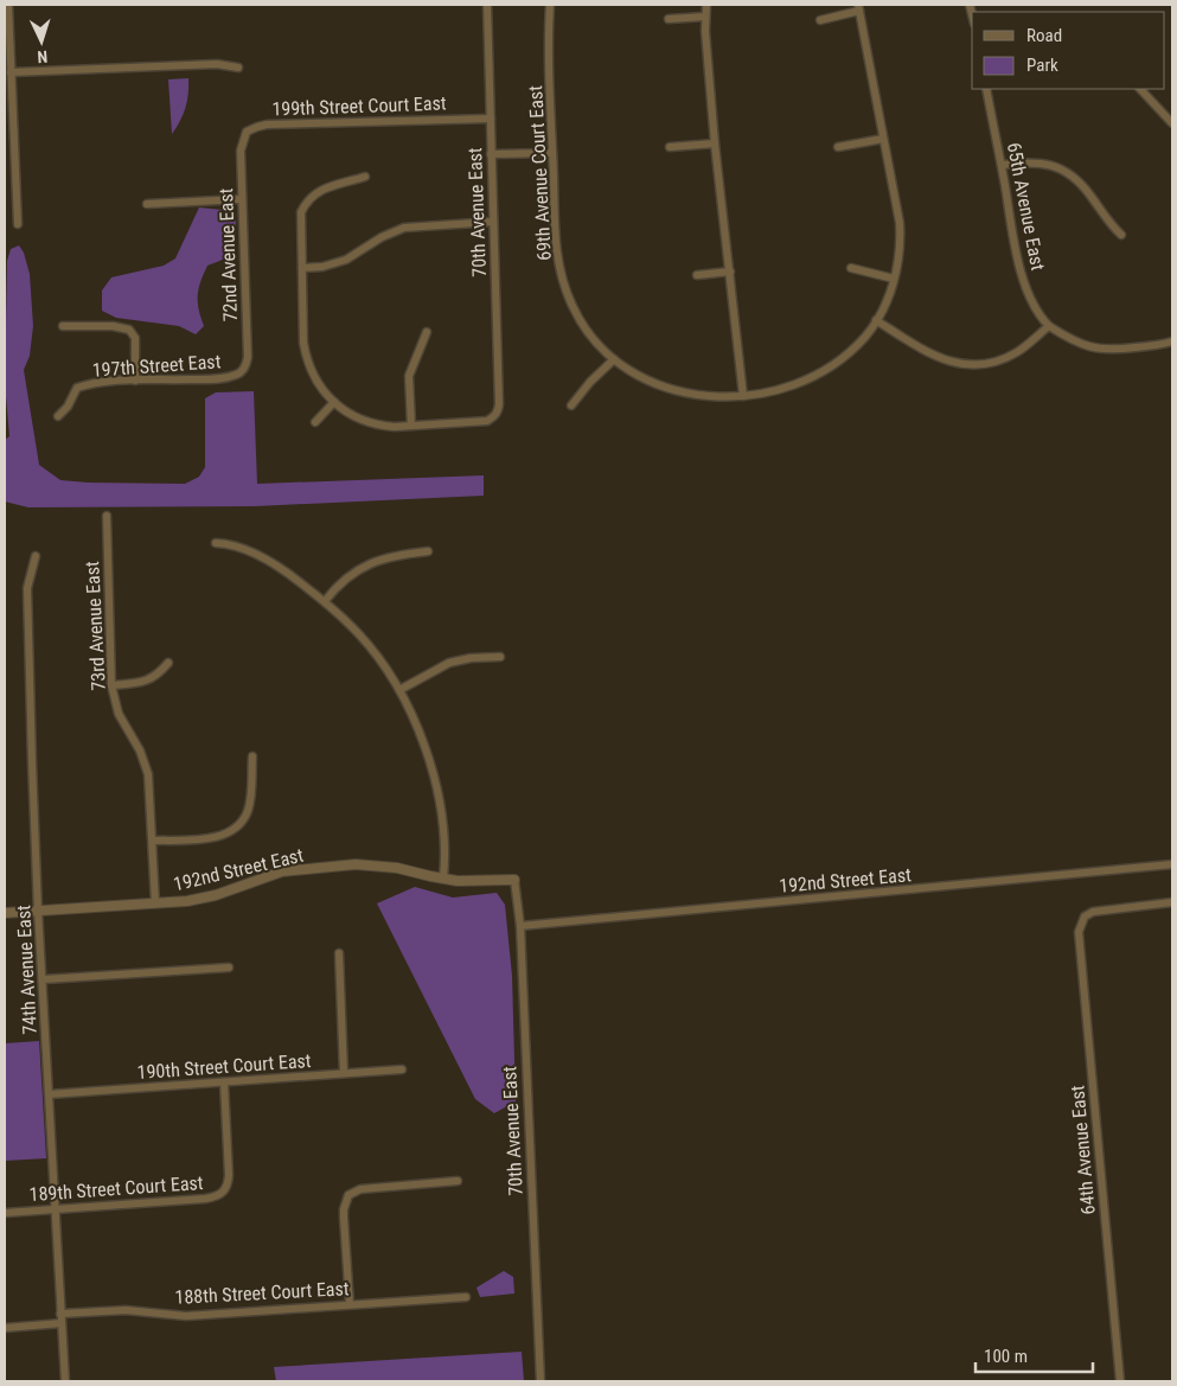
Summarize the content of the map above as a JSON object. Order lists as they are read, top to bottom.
{
  "streets": {
    "street": [
      "199th Street Court East",
      "69th Avenue Court East",
      "65th Avenue East",
      "70th Avenue East",
      "72nd Avenue East",
      "197th Street East",
      "73rd Avenue East",
      "192nd Street East",
      "74th Avenue East",
      "190th Street Court East",
      "64th Avenue East",
      "189th Street Court East",
      "188th Street Court East"
    ]
  },
  "crossings": [
    ["199th Street Court East", "70th Avenue East"],
    ["199th Street Court East", "72nd Avenue East"],
    ["70th Avenue East", "192nd Street East"],
    ["72nd Avenue East", "197th Street East"],
    ["73rd Avenue East", "192nd Street East"],
    ["192nd Street East", "74th Avenue East"],
    ["74th Avenue East", "190th Street Court East"],
    ["74th Avenue East", "189th Street Court East"],
    ["74th Avenue East", "188th Street Court East"],
    ["190th Street Court East", "189th Street Court East"]
  ],
  "legend": ["Road", "Park"],
  "scale_bar": "100 m",
  "north": "bottom"
}
